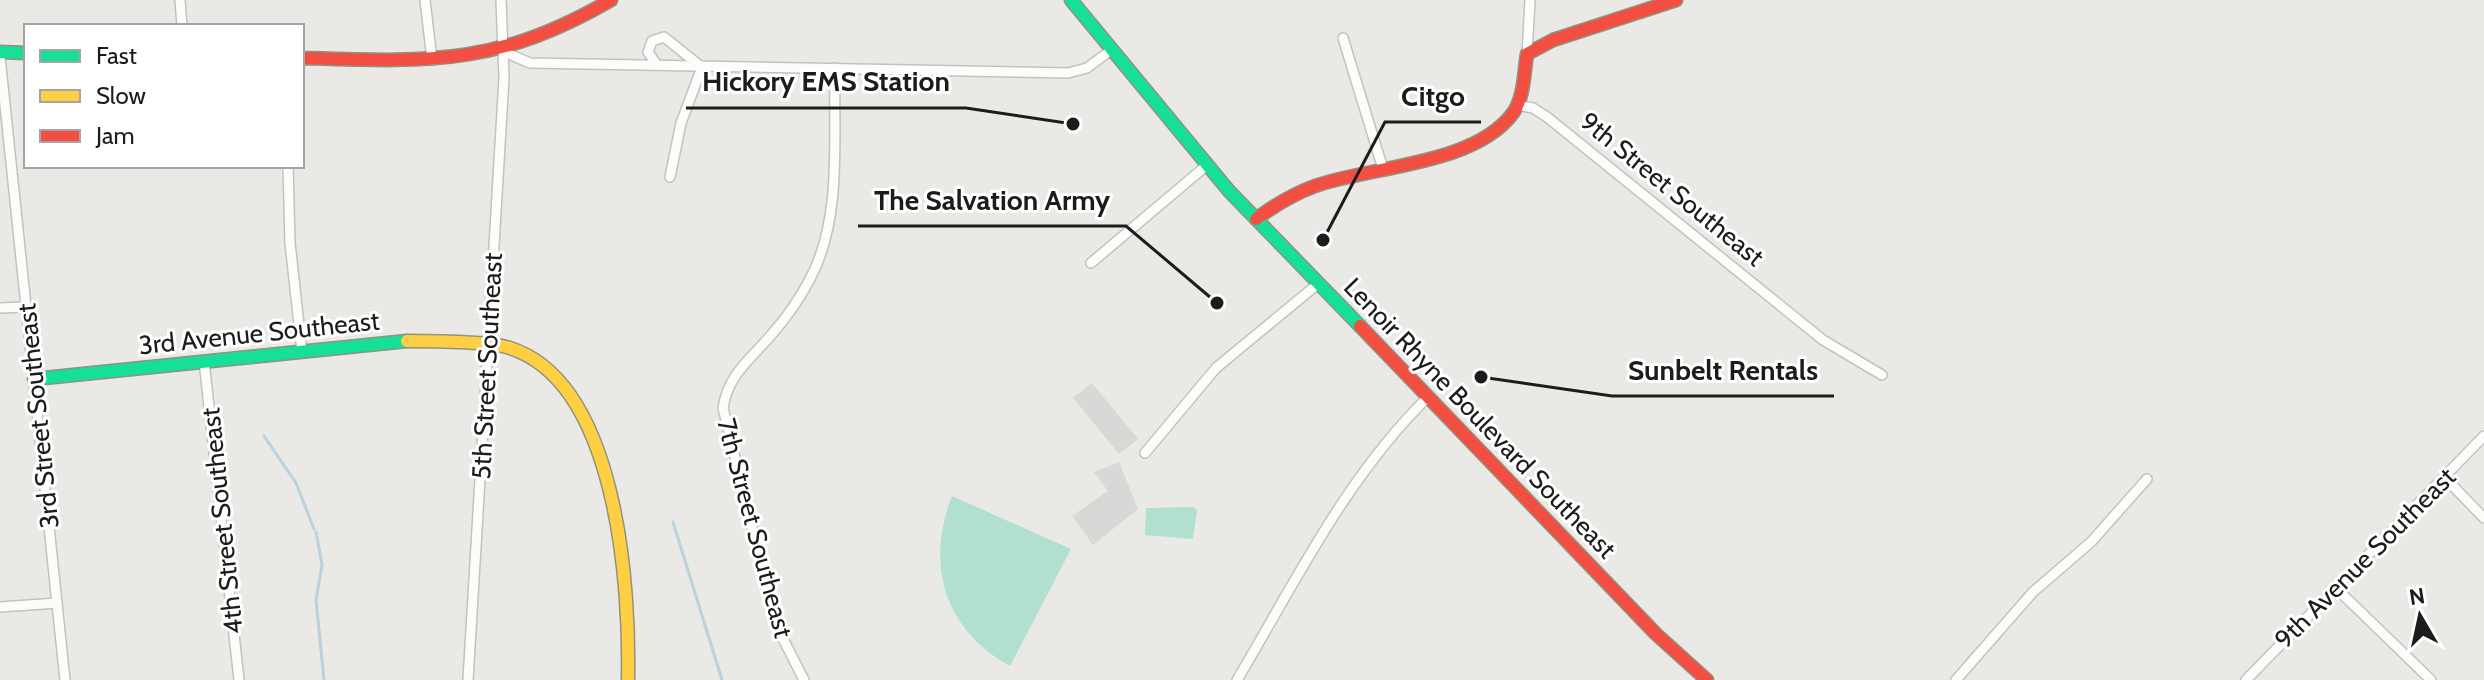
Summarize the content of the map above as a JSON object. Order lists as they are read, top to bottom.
{
  "streets": {
    "street": [
      "9th Street Southeast",
      "3rd Avenue Southeast",
      "5th Street Southeast",
      "3rd Street Southeast",
      "Lenoir Rhyne Boulevard Southeast",
      "4th Street Southeast",
      "7th Street Southeast",
      "9th Avenue Southeast"
    ]
  },
  "crossings": [
    ["3rd Avenue Southeast", "5th Street Southeast"],
    ["3rd Avenue Southeast", "3rd Street Southeast"],
    ["3rd Avenue Southeast", "4th Street Southeast"]
  ],
  "places": [
    "Hickory EMS Station",
    "Citgo",
    "The Salvation Army",
    "Sunbelt Rentals"
  ],
  "legend": ["Fast", "Slow", "Jam"],
  "north": "top"
}
